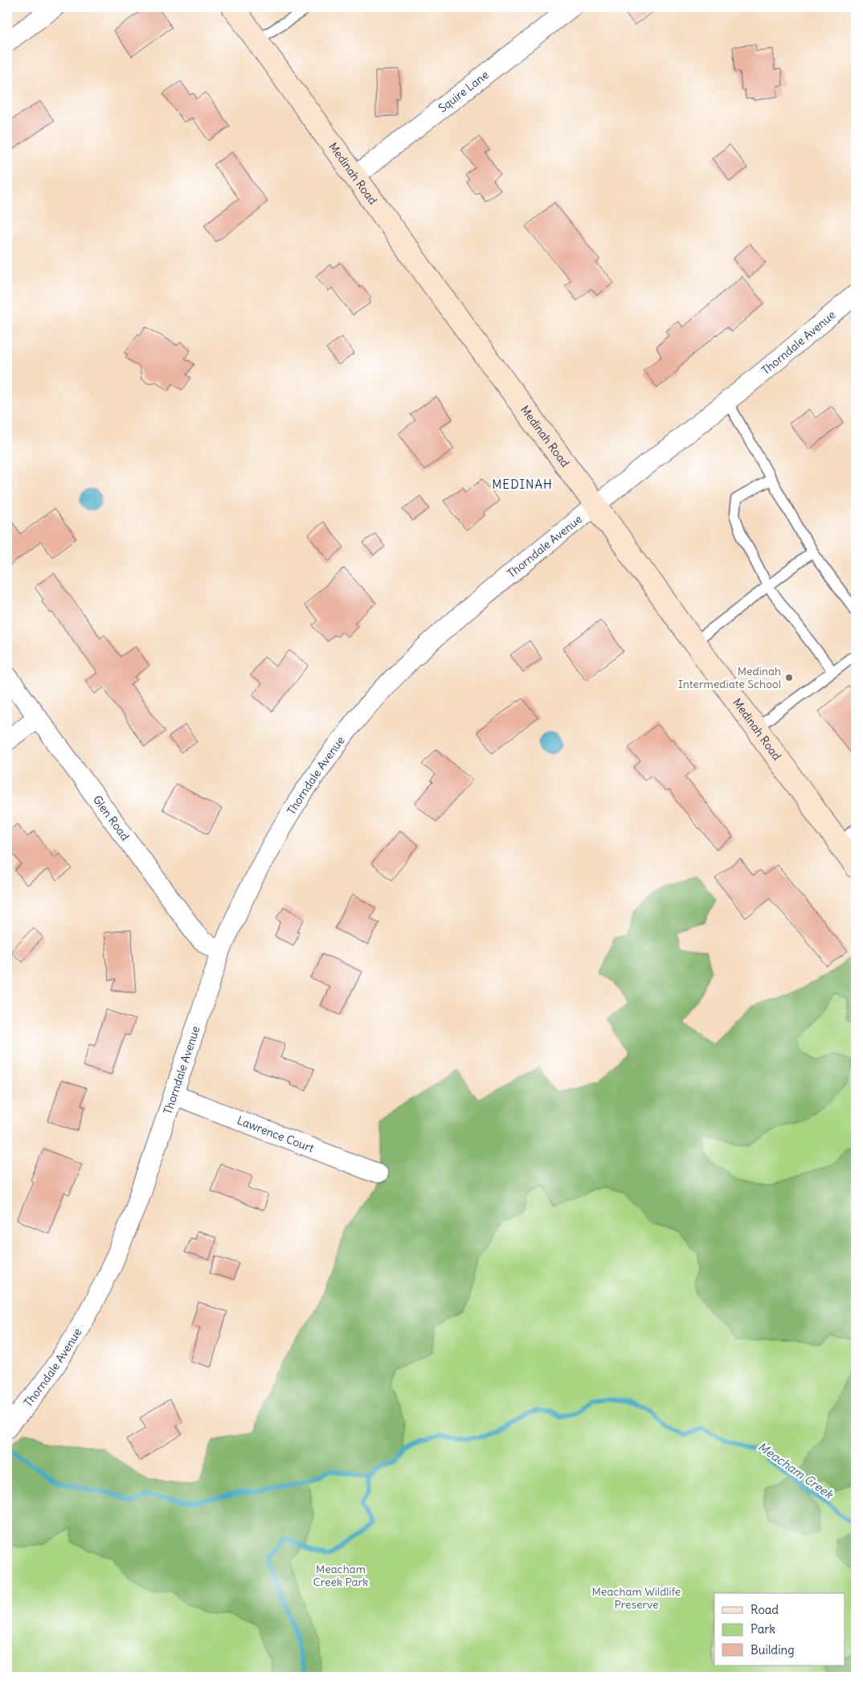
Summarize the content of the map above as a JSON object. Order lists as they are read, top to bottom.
{
  "streets": {
    "main road": ["Medinah Road"],
    "street": [
      "Squire Lane",
      "Thorndale Avenue",
      "Glen Road",
      "Lawrence Court"
    ]
  },
  "crossings": [
    ["Squire Lane", "Medinah Road"],
    ["Medinah Road", "Thorndale Avenue"],
    ["Thorndale Avenue", "Glen Road"],
    ["Thorndale Avenue", "Lawrence Court"]
  ],
  "districts": ["MEDINAH"],
  "water": ["Meacham Creek"],
  "parks": ["Meacham Creek Park", "Meacham Wildlife Preserve"],
  "places": ["Medinah Intermediate School"],
  "legend": ["Road", "Park", "Building"]
}
